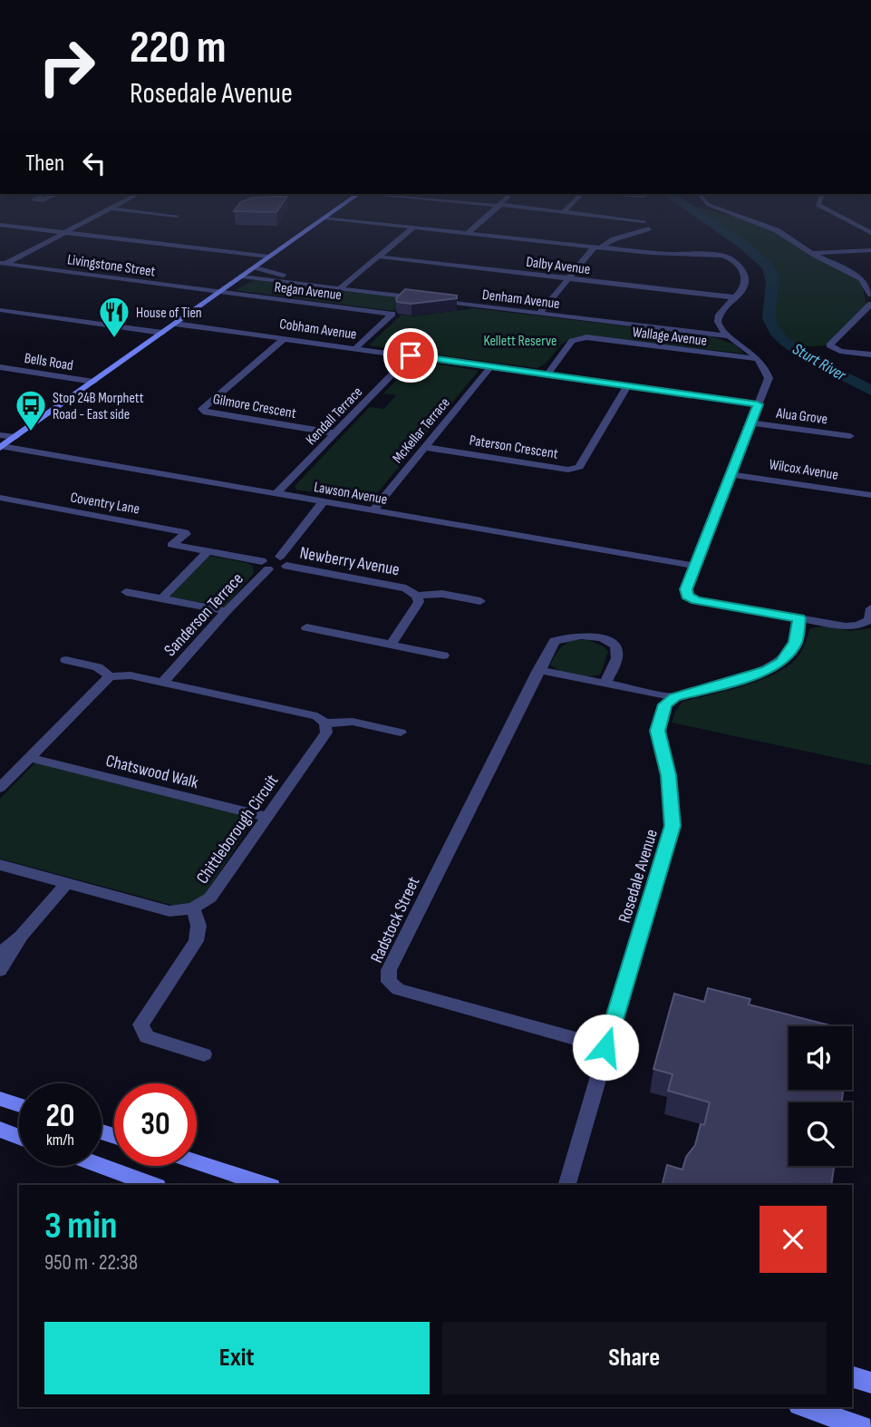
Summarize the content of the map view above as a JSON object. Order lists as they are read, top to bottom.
{
  "streets": {
    "street": [
      "Livingstone Street",
      "Dalby Avenue",
      "Regan Avenue",
      "Denham Avenue",
      "Cobham Avenue",
      "Wallage Avenue",
      "Bells Road",
      "Gilmore Crescent",
      "Kendall Terrace",
      "Alua Grove",
      "McKellar Terrace",
      "Paterson Crescent",
      "Wilcox Avenue",
      "Lawson Avenue",
      "Coventry Lane",
      "Newberry Avenue",
      "Sanderson Terrace",
      "Chatswood Walk",
      "Chittleborough Circuit",
      "Rosedale Avenue",
      "Radstock Street"
    ]
  },
  "crossings": [
    ["Livingstone Street", "Regan Avenue"],
    ["Regan Avenue", "Cobham Avenue"],
    ["Cobham Avenue", "Wallage Avenue"],
    ["Cobham Avenue", "Gilmore Crescent"],
    ["Cobham Avenue", "Kendall Terrace"],
    ["Cobham Avenue", "McKellar Terrace"],
    ["Cobham Avenue", "Paterson Crescent"],
    ["Gilmore Crescent", "Kendall Terrace"],
    ["Kendall Terrace", "Lawson Avenue"],
    ["McKellar Terrace", "Paterson Crescent"],
    ["McKellar Terrace", "Lawson Avenue"],
    ["Chatswood Walk", "Chittleborough Circuit"],
    ["Rosedale Avenue", "Radstock Street"]
  ],
  "water": ["Sturt River"],
  "parks": ["Kellett Reserve"],
  "places": {
    "restaurant": ["House of Tien"],
    "bus stop": ["Stop 24B Morphett Road - East side"]
  },
  "page": {
    "turn": ["220 m", "Rosedale Avenue"],
    "then": "Then",
    "speed": "20 km/h",
    "limit": "30",
    "heading": ["3 min", "950 m · 22:38"],
    "buttons": ["Exit", "Share"]
  }
}
